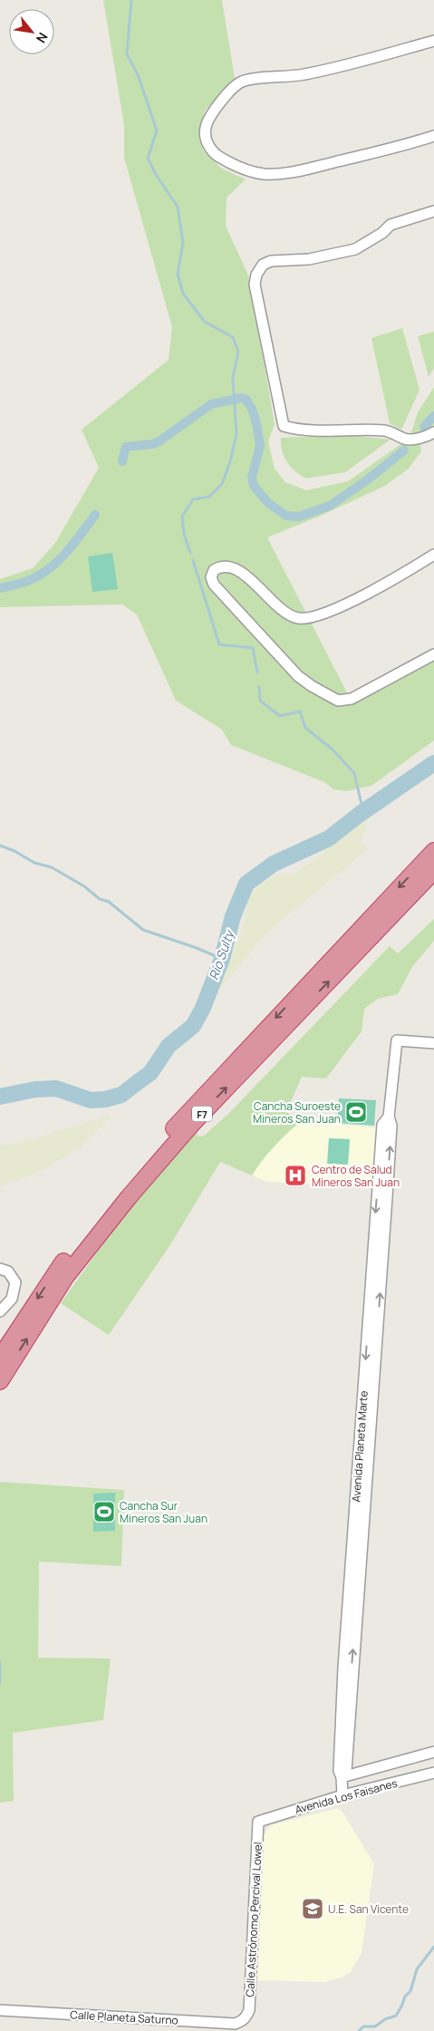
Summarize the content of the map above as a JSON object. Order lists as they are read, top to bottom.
{
  "streets": {
    "highway": ["F7"],
    "street": [
      "Avenida Planeta Marte",
      "Avenida Los Faisanes",
      "Calle Astrónomo Percival Lowel",
      "Calle Planeta Saturno"
    ]
  },
  "crossings": [
    ["Avenida Planeta Marte", "Avenida Los Faisanes"],
    ["Avenida Los Faisanes", "Calle Astrónomo Percival Lowel"],
    ["Calle Astrónomo Percival Lowel", "Calle Planeta Saturno"]
  ],
  "water": ["Río Sulty"],
  "places": {
    "sports": ["Cancha Suroeste Mineros San Juan", "Cancha Sur Mineros San Juan"],
    "hospital": ["Centro de Salud Mineros San Juan"],
    "school or university": ["U.E. San Vicente"]
  },
  "north": "bottom right"
}
